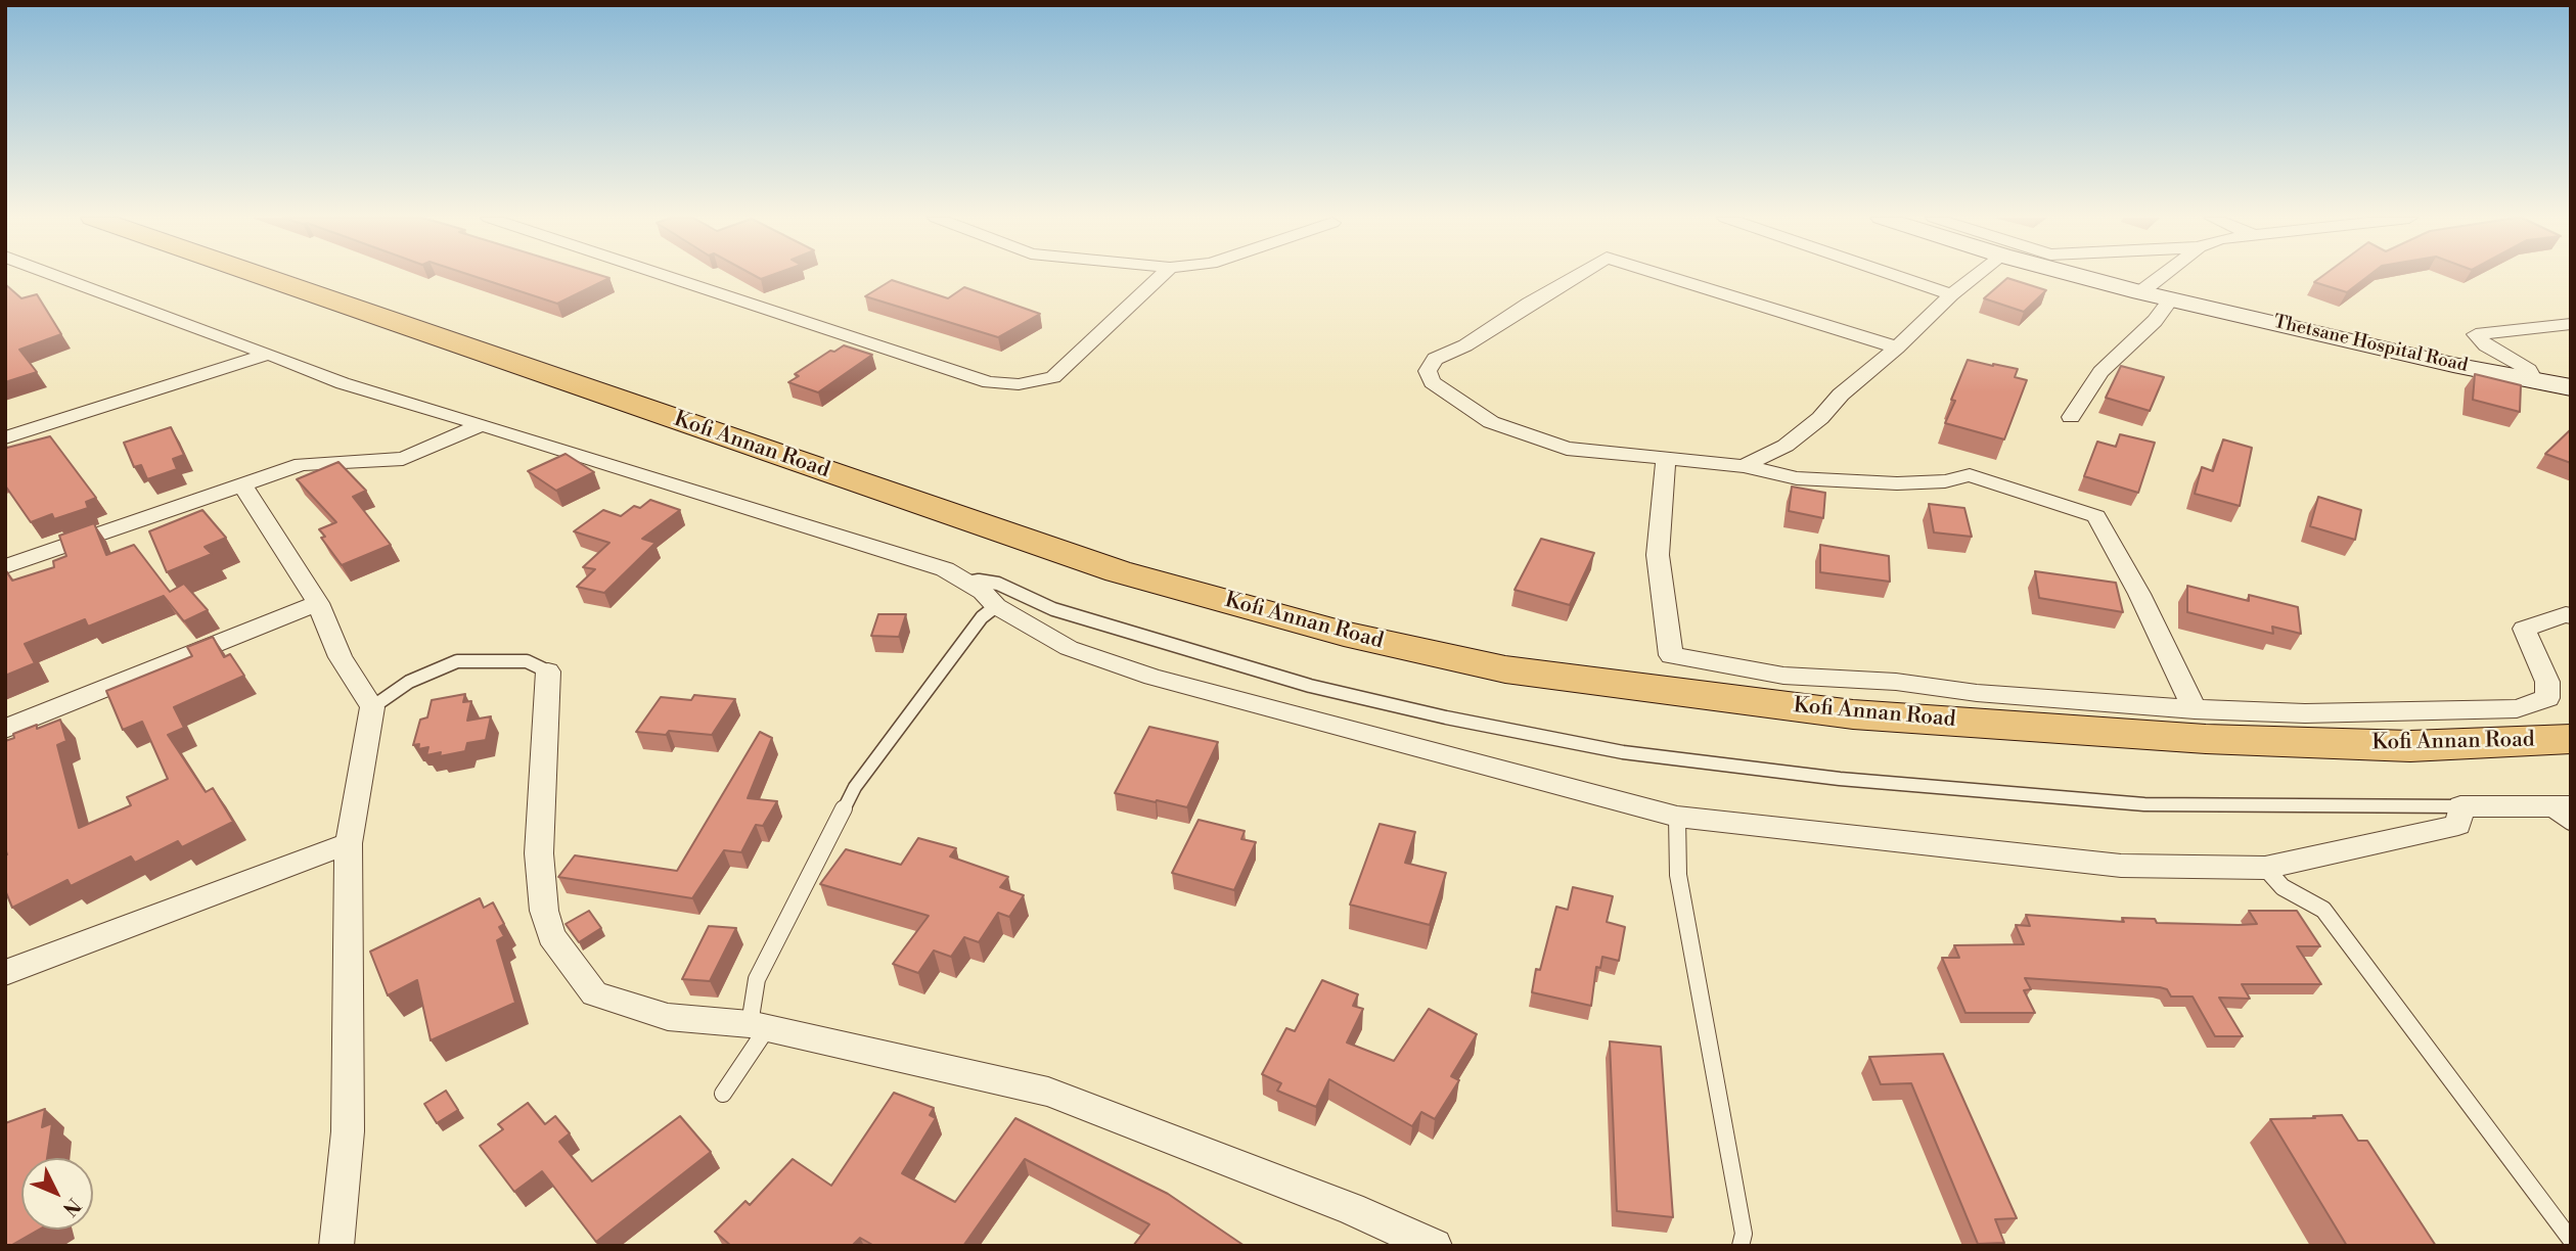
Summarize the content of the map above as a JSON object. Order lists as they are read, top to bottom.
{
  "streets": {
    "main road": ["Thetsane Hospital Road", "Kofi Annan Road"]
  },
  "north": "bottom right"
}
